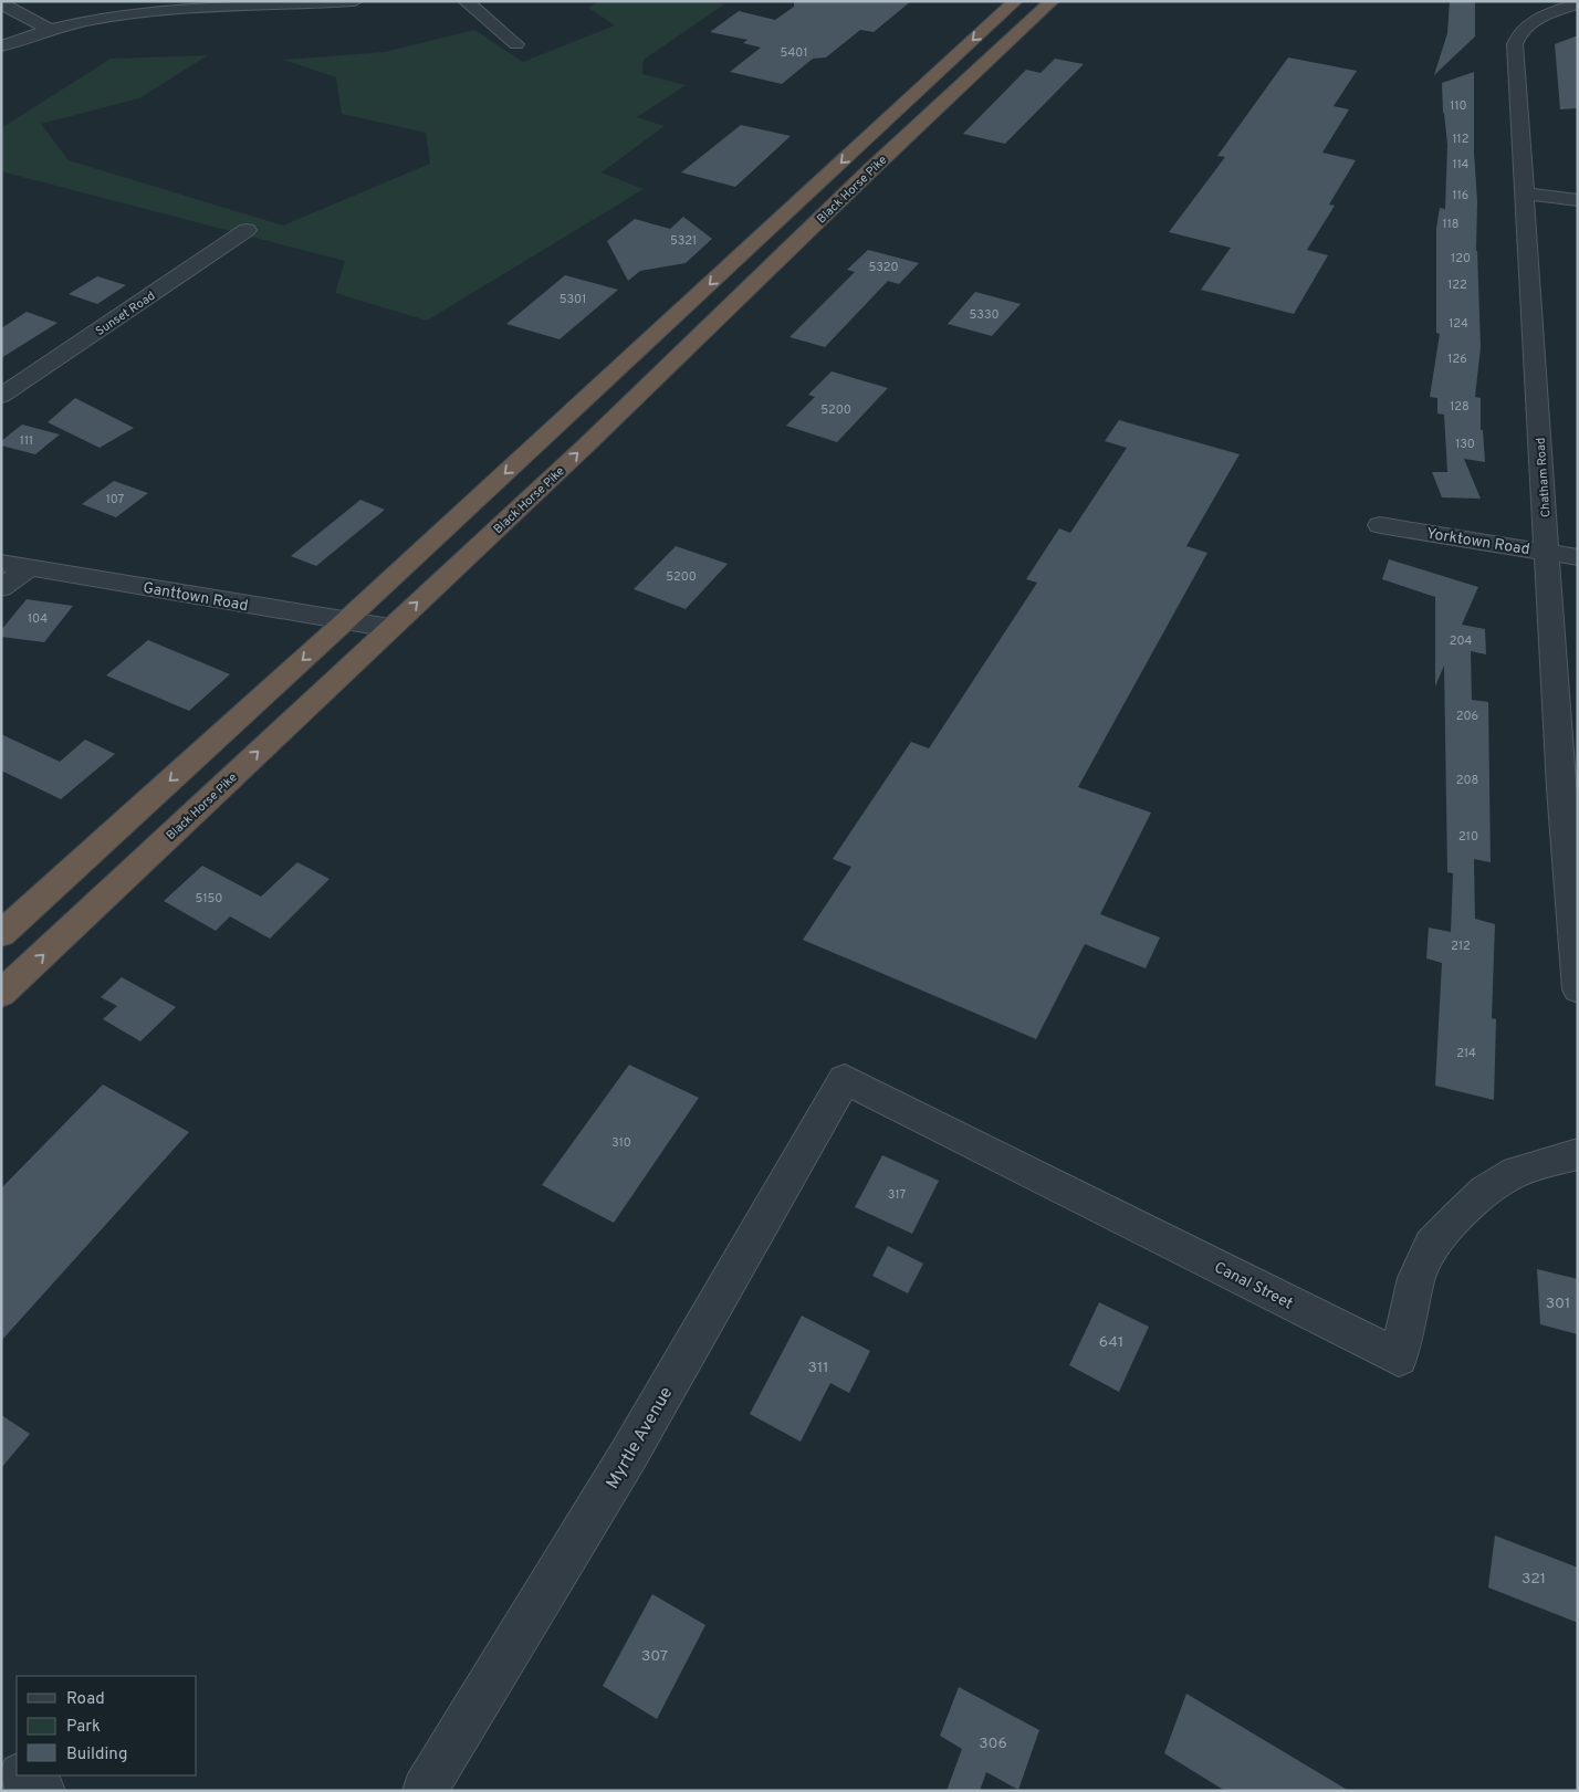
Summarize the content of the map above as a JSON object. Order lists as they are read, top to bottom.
{
  "streets": {
    "highway": ["Black Horse Pike"],
    "street": [
      "Sunset Road",
      "Chatham Road",
      "Yorktown Road",
      "Ganttown Road",
      "Canal Street",
      "Myrtle Avenue"
    ]
  },
  "crossings": [
    ["Black Horse Pike", "Ganttown Road"],
    ["Chatham Road", "Yorktown Road"],
    ["Canal Street", "Myrtle Avenue"]
  ],
  "house_numbers": [
    "5401",
    "110",
    "112",
    "114",
    "116",
    "118",
    "5321",
    "120",
    "5320",
    "122",
    "5301",
    "5330",
    "124",
    "126",
    "128",
    "5200",
    "111",
    "130",
    "107",
    "5200",
    "104",
    "204",
    "206",
    "208",
    "210",
    "5150",
    "212",
    "214",
    "310",
    "317",
    "301",
    "641",
    "311",
    "321",
    "307",
    "306"
  ],
  "legend": ["Road", "Park", "Building"]
}
